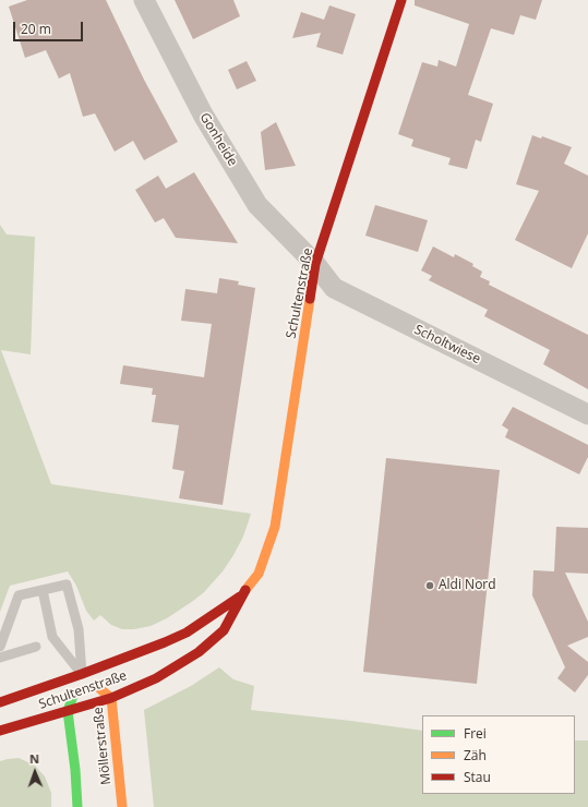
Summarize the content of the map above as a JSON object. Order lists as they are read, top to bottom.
{
  "streets": {
    "main road": ["Schultenstraße", "Möllerstraße"],
    "street": ["Gonheide", "Scholtwiese"]
  },
  "crossings": [
    ["Gonheide", "Schultenstraße"],
    ["Gonheide", "Scholtwiese"],
    ["Schultenstraße", "Scholtwiese"],
    ["Schultenstraße", "Möllerstraße"]
  ],
  "places": ["Aldi Nord"],
  "legend": ["Frei", "Zäh", "Stau"],
  "scale_bar": "20 m",
  "north": "top"
}
